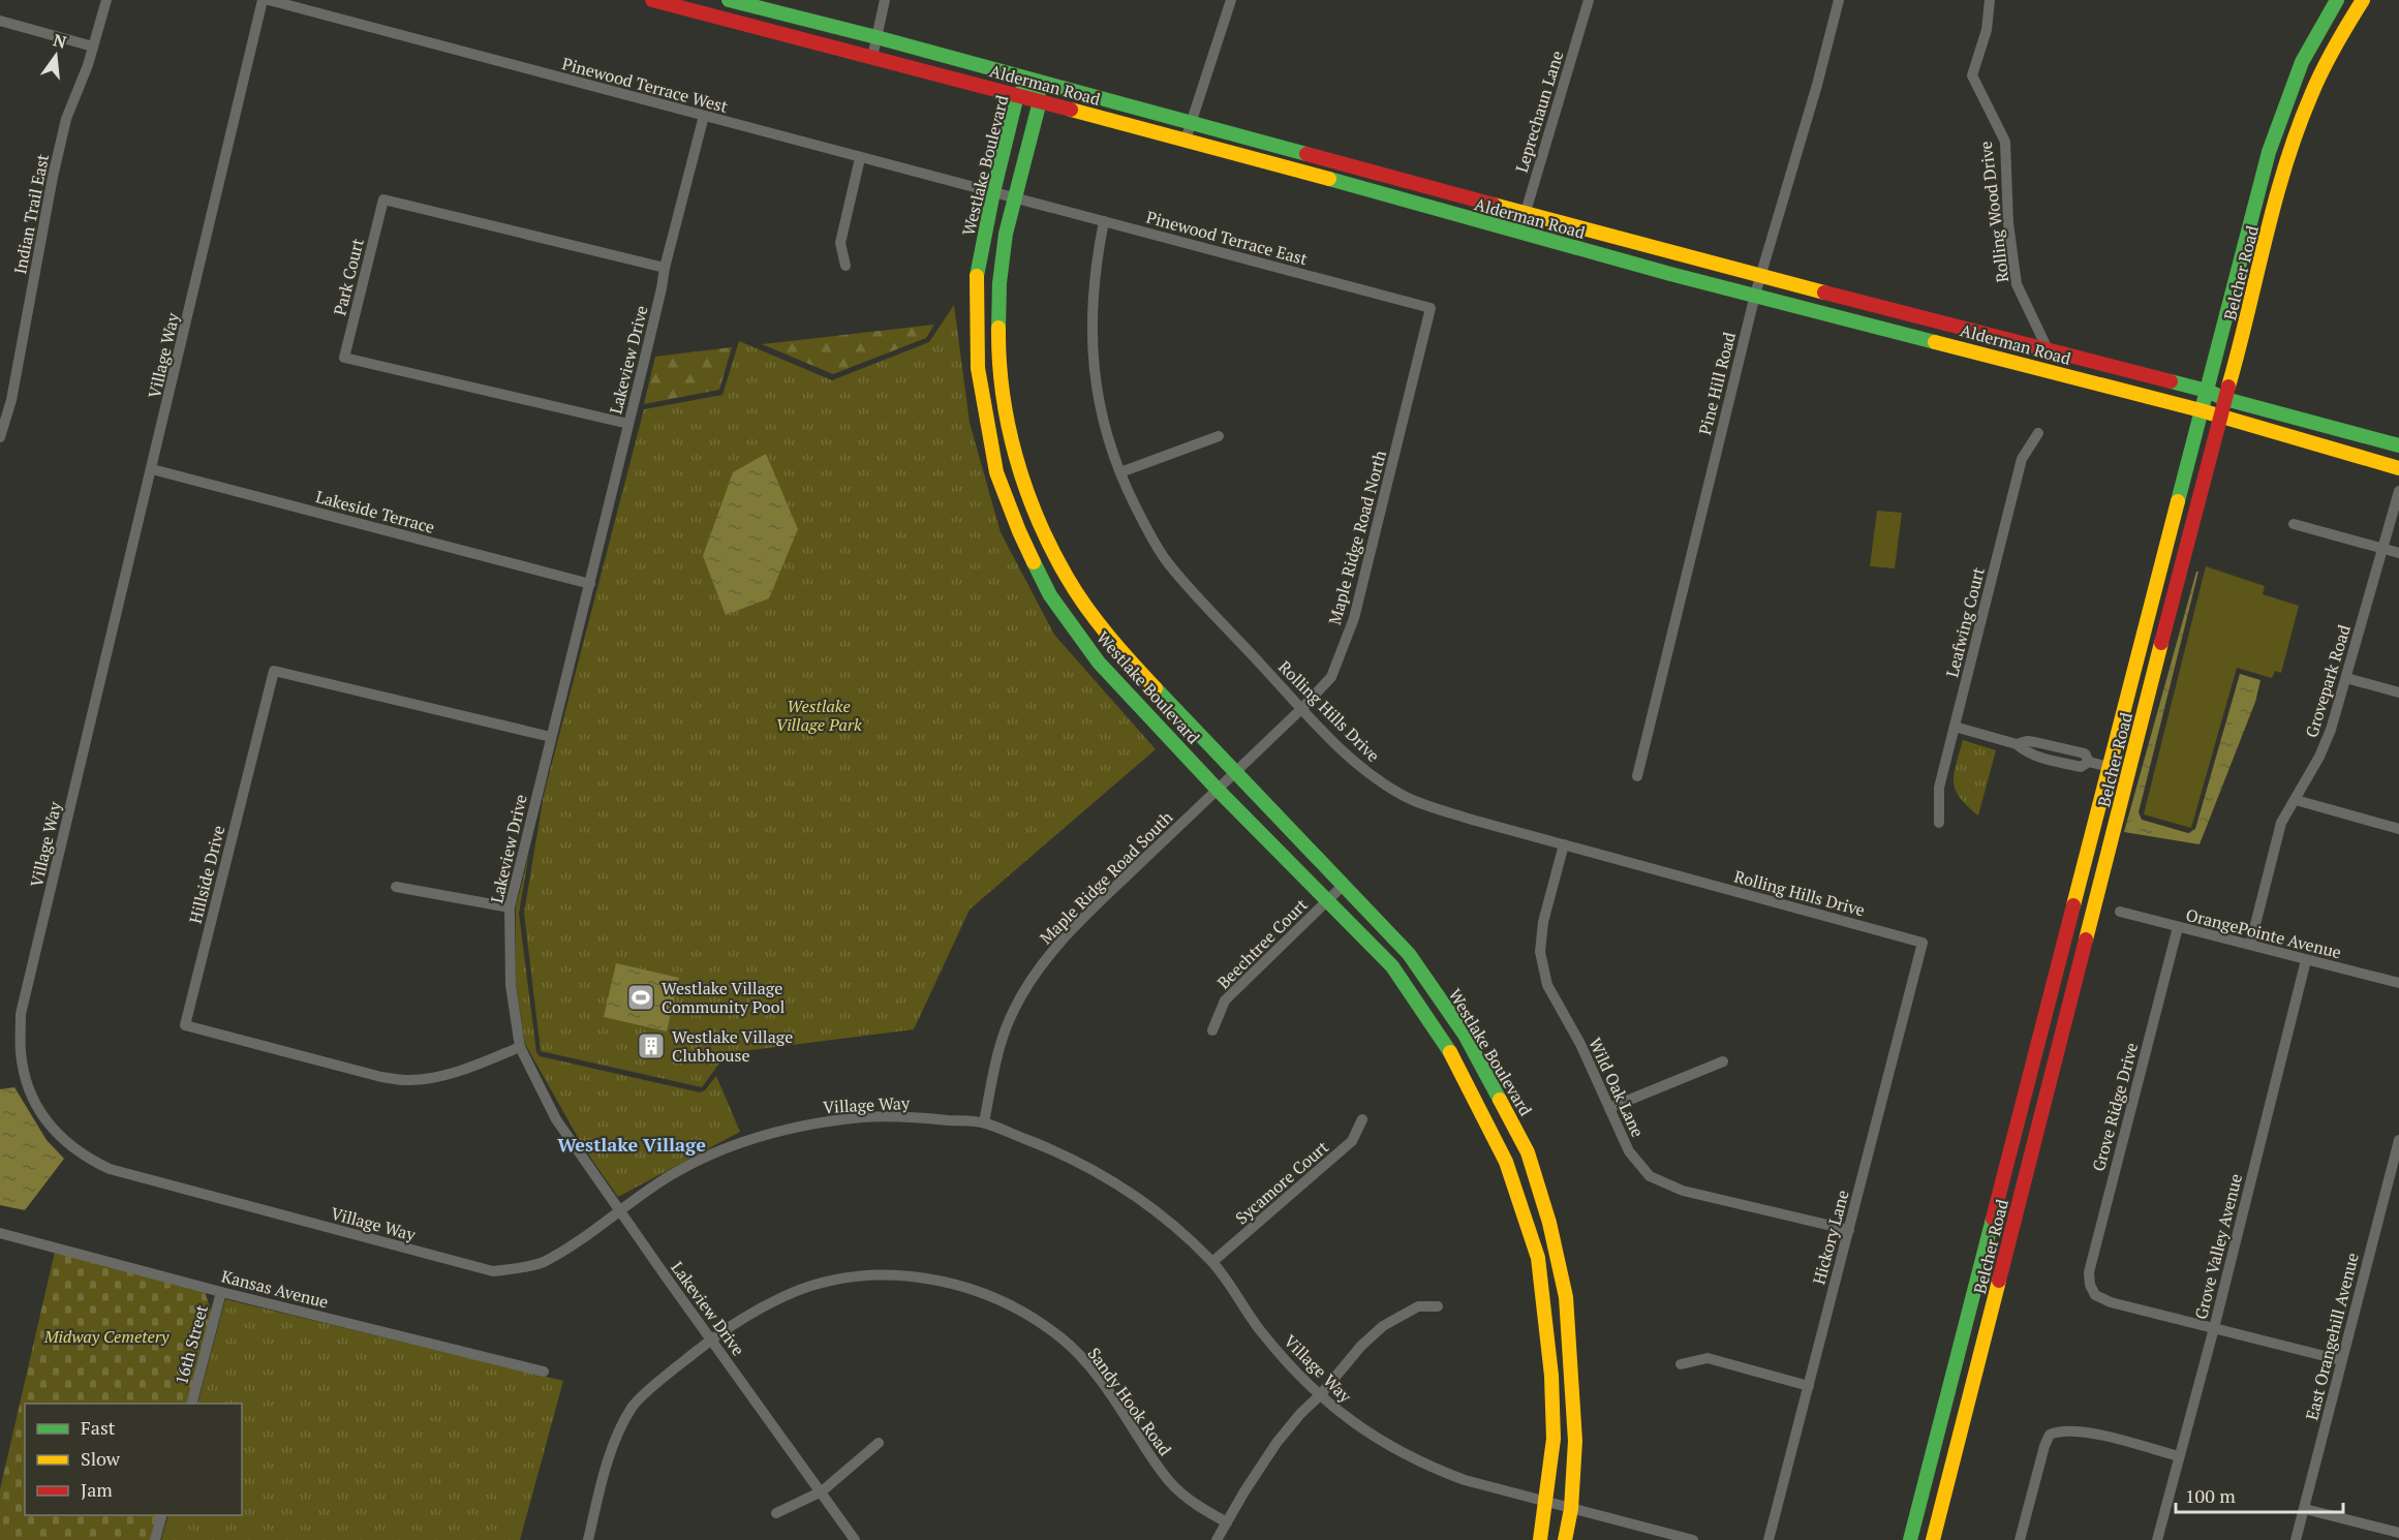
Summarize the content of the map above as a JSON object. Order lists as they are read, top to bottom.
{
  "streets": {
    "main road": ["Alderman Road", "Westlake Boulevard", "Belcher Road"],
    "street": [
      "Pinewood Terrace West",
      "Leprechaun Lane",
      "Rolling Wood Drive",
      "Indian Trail East",
      "Pinewood Terrace East",
      "Park Court",
      "Village Way",
      "Lakeview Drive",
      "Pine Hill Road",
      "Lakeside Terrace",
      "Maple Ridge Road North",
      "Leafwing Court",
      "Grovepark Road",
      "Rolling Hills Drive",
      "Hillside Drive",
      "Maple Ridge Road South",
      "OrangePointe Avenue",
      "Beechtree Court",
      "Wild Oak Lane",
      "Grove Ridge Drive",
      "Sycamore Court",
      "Hickory Lane",
      "Grove Valley Avenue",
      "Kansas Avenue",
      "East Orangehill Avenue",
      "16th Street",
      "Sandy Hook Road"
    ]
  },
  "crossings": [
    ["Pinewood Terrace West", "Westlake Boulevard"],
    ["Pinewood Terrace West", "Pinewood Terrace East"],
    ["Pinewood Terrace West", "Lakeview Drive"],
    ["Alderman Road", "Leprechaun Lane"],
    ["Alderman Road", "Westlake Boulevard"],
    ["Alderman Road", "Rolling Wood Drive"],
    ["Alderman Road", "Belcher Road"],
    ["Alderman Road", "Pine Hill Road"],
    ["Westlake Boulevard", "Pinewood Terrace East"],
    ["Westlake Boulevard", "Village Way"],
    ["Westlake Boulevard", "Maple Ridge Road North"],
    ["Westlake Boulevard", "Maple Ridge Road South"],
    ["Westlake Boulevard", "Beechtree Court"],
    ["Pinewood Terrace East", "Maple Ridge Road North"],
    ["Pinewood Terrace East", "Rolling Hills Drive"],
    ["Park Court", "Lakeview Drive"],
    ["Village Way", "Lakeview Drive"],
    ["Village Way", "Lakeside Terrace"],
    ["Village Way", "Maple Ridge Road South"],
    ["Village Way", "Sycamore Court"],
    ["Lakeview Drive", "Lakeside Terrace"],
    ["Lakeview Drive", "Hillside Drive"],
    ["Lakeview Drive", "Sandy Hook Road"],
    ["Maple Ridge Road North", "Rolling Hills Drive"],
    ["Maple Ridge Road North", "Maple Ridge Road South"],
    ["Grovepark Road", "OrangePointe Avenue"],
    ["Rolling Hills Drive", "Wild Oak Lane"],
    ["Rolling Hills Drive", "Hickory Lane"],
    ["OrangePointe Avenue", "Grove Ridge Drive"],
    ["OrangePointe Avenue", "Grove Valley Avenue"],
    ["Wild Oak Lane", "Hickory Lane"],
    ["Grove Ridge Drive", "Grove Valley Avenue"],
    ["Kansas Avenue", "16th Street"]
  ],
  "districts": ["Westlake Village"],
  "parks": ["Westlake Village Park", "Midway Cemetery"],
  "places": {
    "sports": ["Westlake Village Community Pool"],
    "building": ["Westlake Village Clubhouse"]
  },
  "legend": ["Fast", "Slow", "Jam"],
  "scale_bar": "100 m",
  "north": "top"
}
